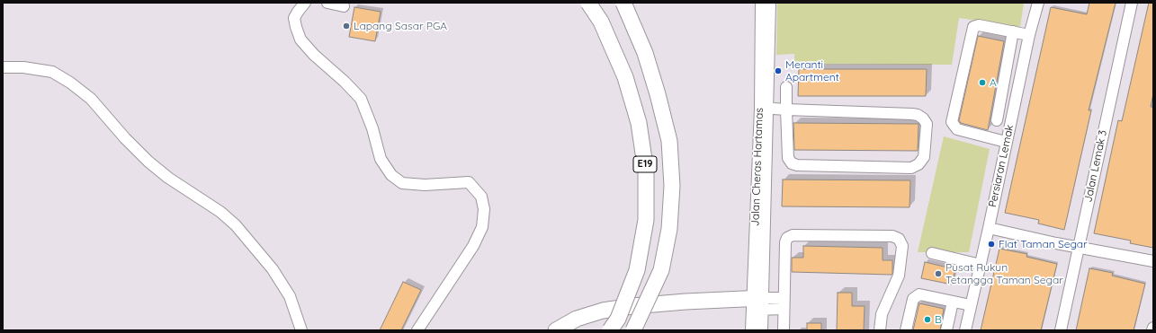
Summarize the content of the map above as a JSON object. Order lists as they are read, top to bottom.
{
  "streets": {
    "highway": ["E19"],
    "street": ["Persiaran Lemak", "Jalan Lemak 3", "Jalan Cheras Hartamas"]
  },
  "places": [
    "Lapang Sasar PGA",
    "Meranti Apartment",
    "A",
    "Flat Taman Segar",
    "Pusat Rukun Tetangga Taman Segar",
    "B"
  ]
}
